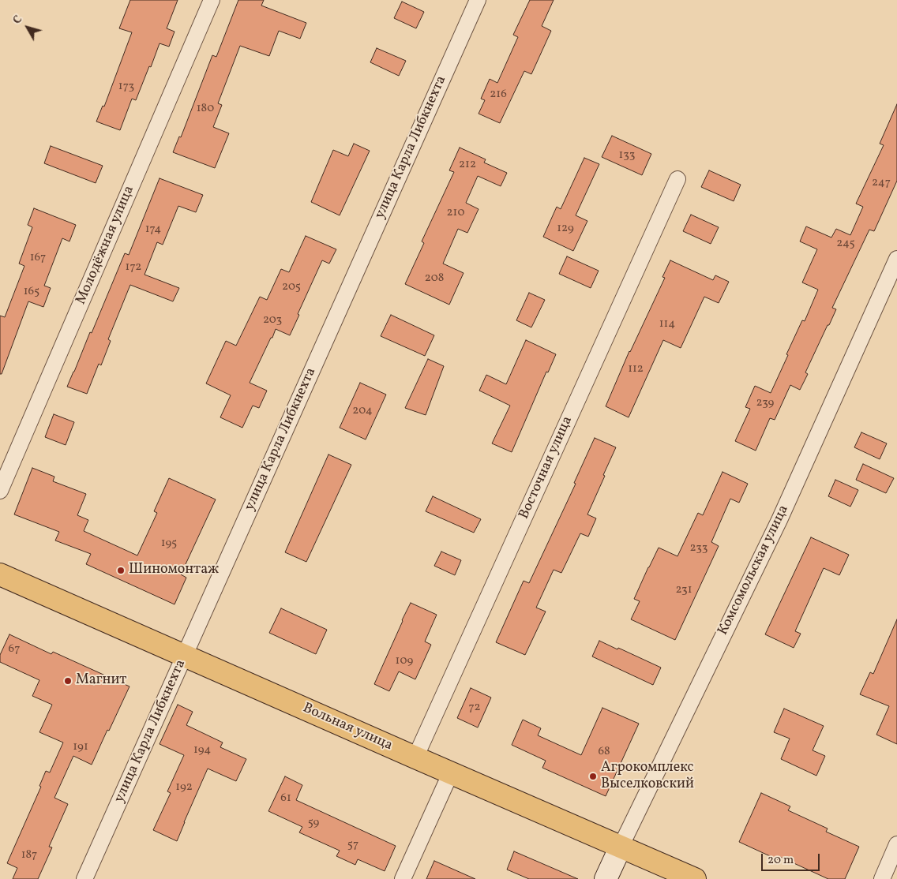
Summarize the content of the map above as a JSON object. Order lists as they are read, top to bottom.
{
  "streets": {
    "main road": ["Вольная улица"],
    "street": [
      "улица Карла Либкнехта",
      "Молодёжная улица",
      "Восточная улица",
      "Комсомольская улица"
    ]
  },
  "crossings": [
    ["улица Карла Либкнехта", "Вольная улица"],
    ["Восточная улица", "Вольная улица"],
    ["Комсомольская улица", "Вольная улица"]
  ],
  "places": ["Шиномонтаж", "Магнит", "Агрокомплекс Выселковский"],
  "house_numbers": [
    "173",
    "216",
    "180",
    "133",
    "212",
    "247",
    "210",
    "129",
    "174",
    "245",
    "167",
    "172",
    "208",
    "205",
    "165",
    "203",
    "114",
    "112",
    "239",
    "204",
    "195",
    "233",
    "231",
    "67",
    "109",
    "72",
    "191",
    "194",
    "68",
    "192",
    "61",
    "59",
    "57",
    "187"
  ],
  "scale_bar": "20 m",
  "north": "top left"
}
